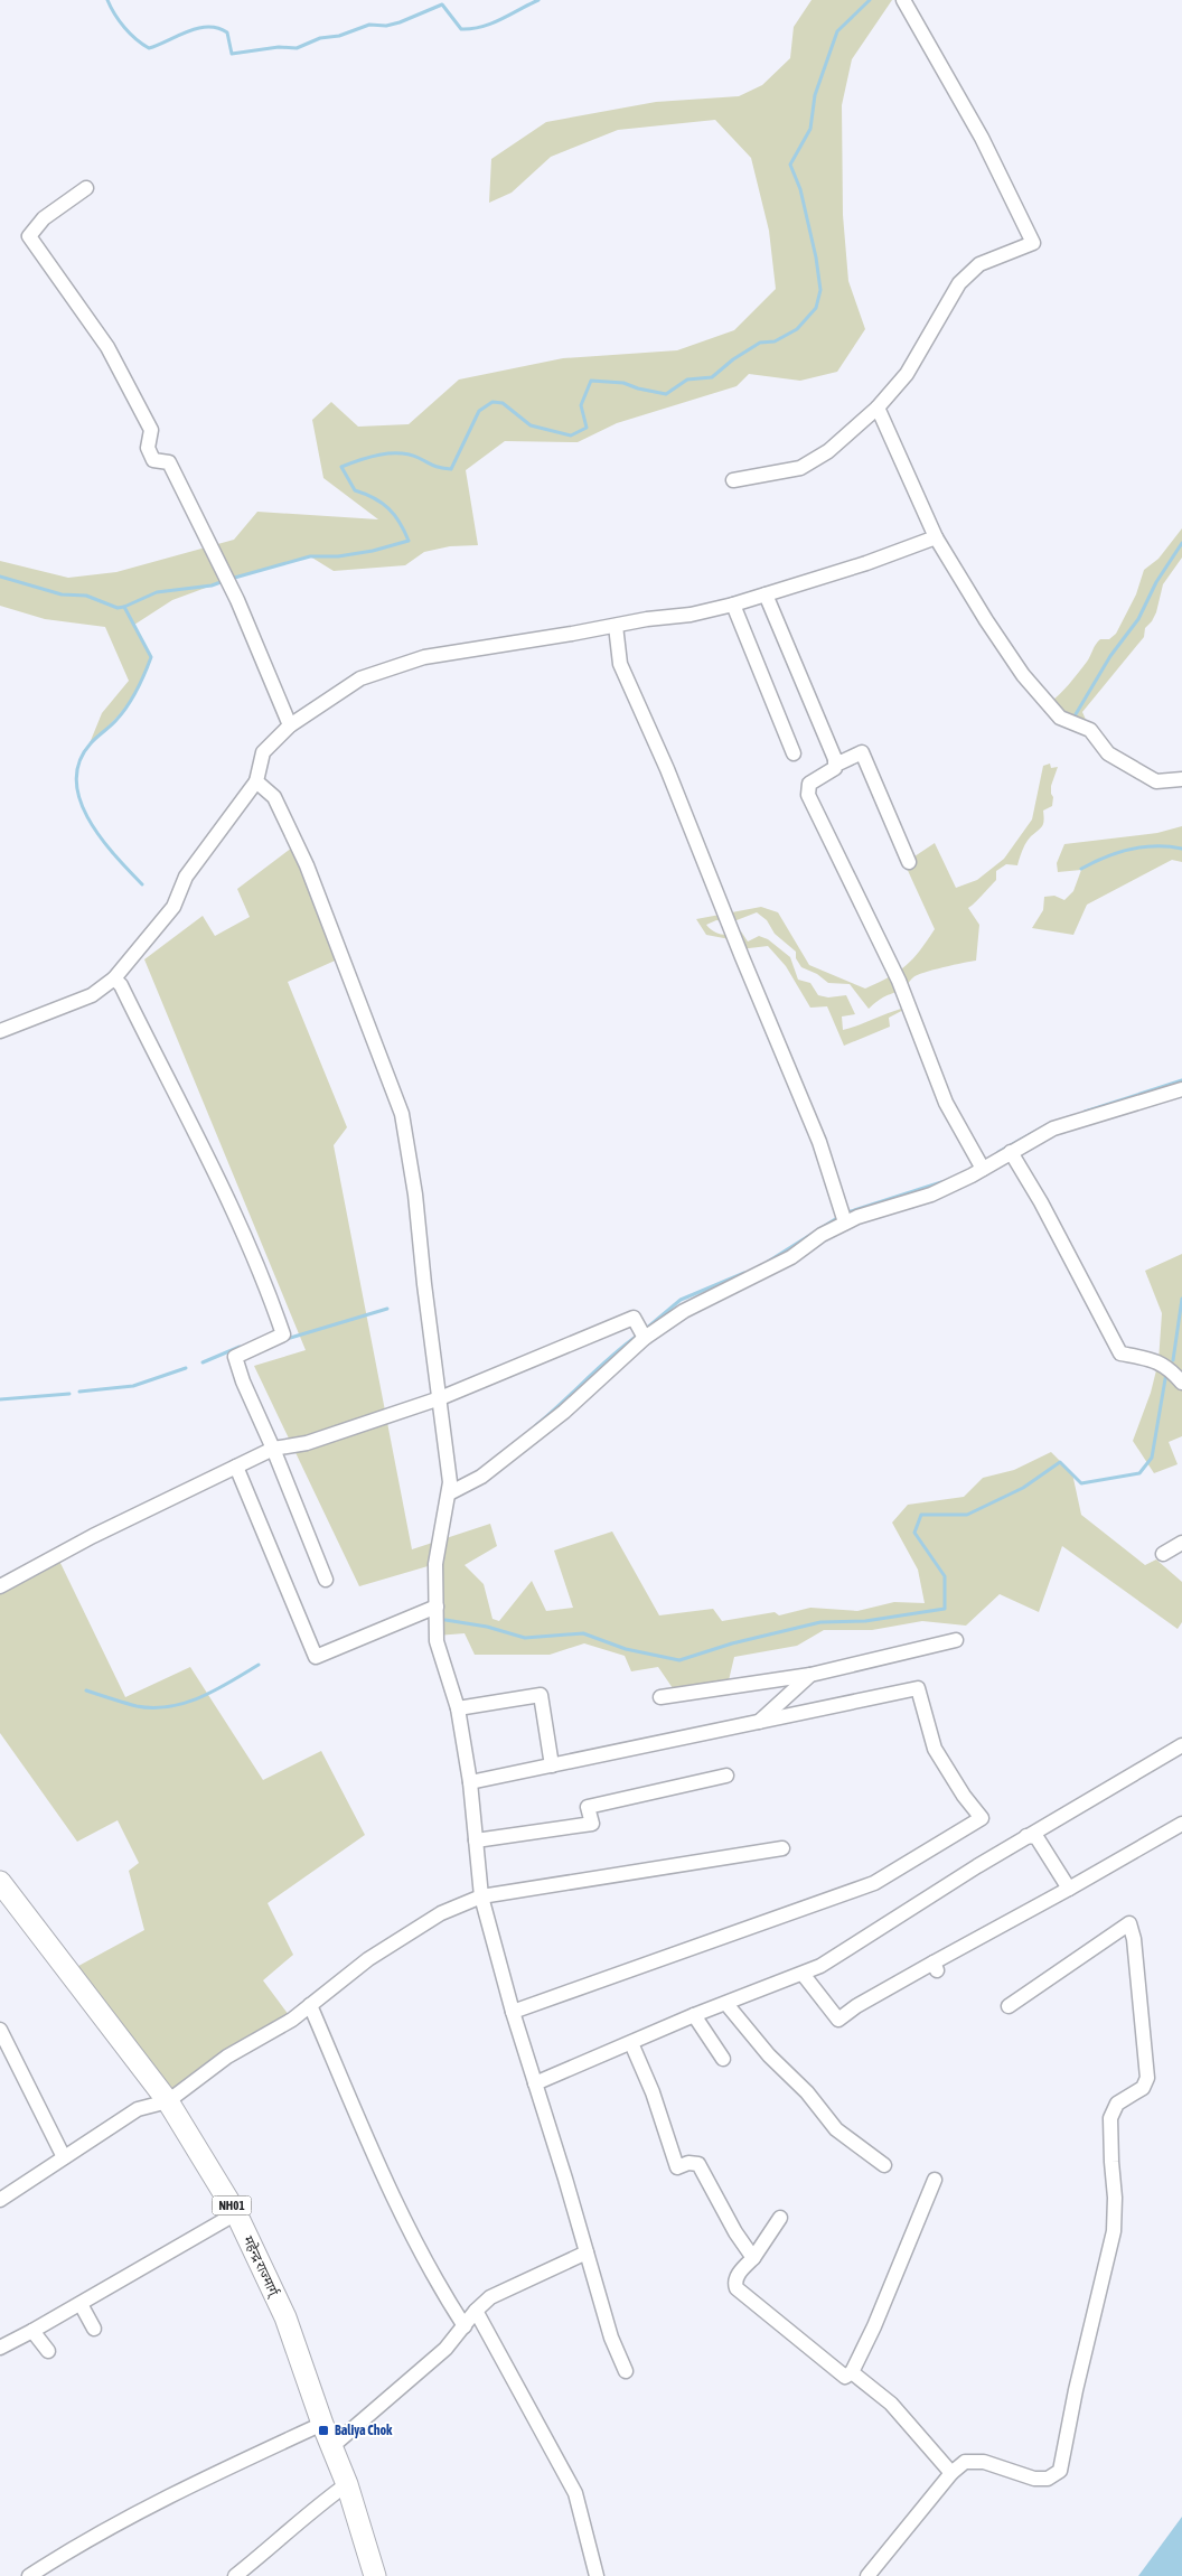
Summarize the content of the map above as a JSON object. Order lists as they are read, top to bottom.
{
  "streets": {
    "highway": ["NH01", "महेन्द्र राज्मार्ग्"]
  },
  "places": {
    "transit": ["Baliya Chok"]
  }
}
